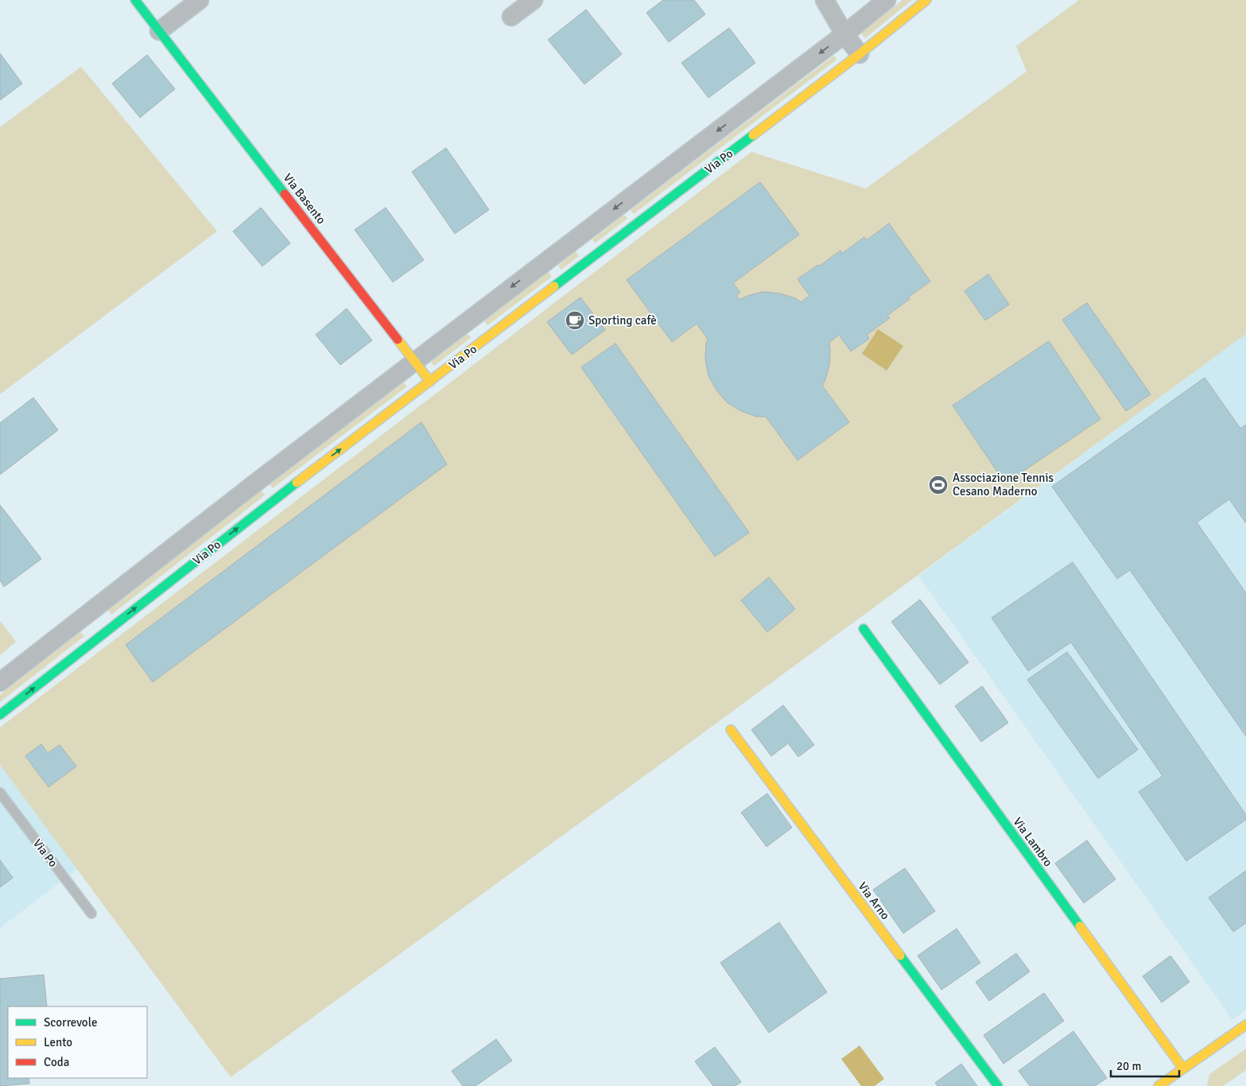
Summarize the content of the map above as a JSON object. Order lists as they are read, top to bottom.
{
  "streets": {
    "street": [
      "Via Po",
      "Via Basento",
      "Via Lambro",
      "Via Arno"
    ]
  },
  "crossings": [
    ["Via Po", "Via Basento"]
  ],
  "places": {
    "cafe": ["Sporting cafè"],
    "sports": ["Associazione Tennis Cesano Maderno"]
  },
  "legend": ["Scorrevole", "Lento", "Coda"],
  "scale_bar": "20 m"
}
